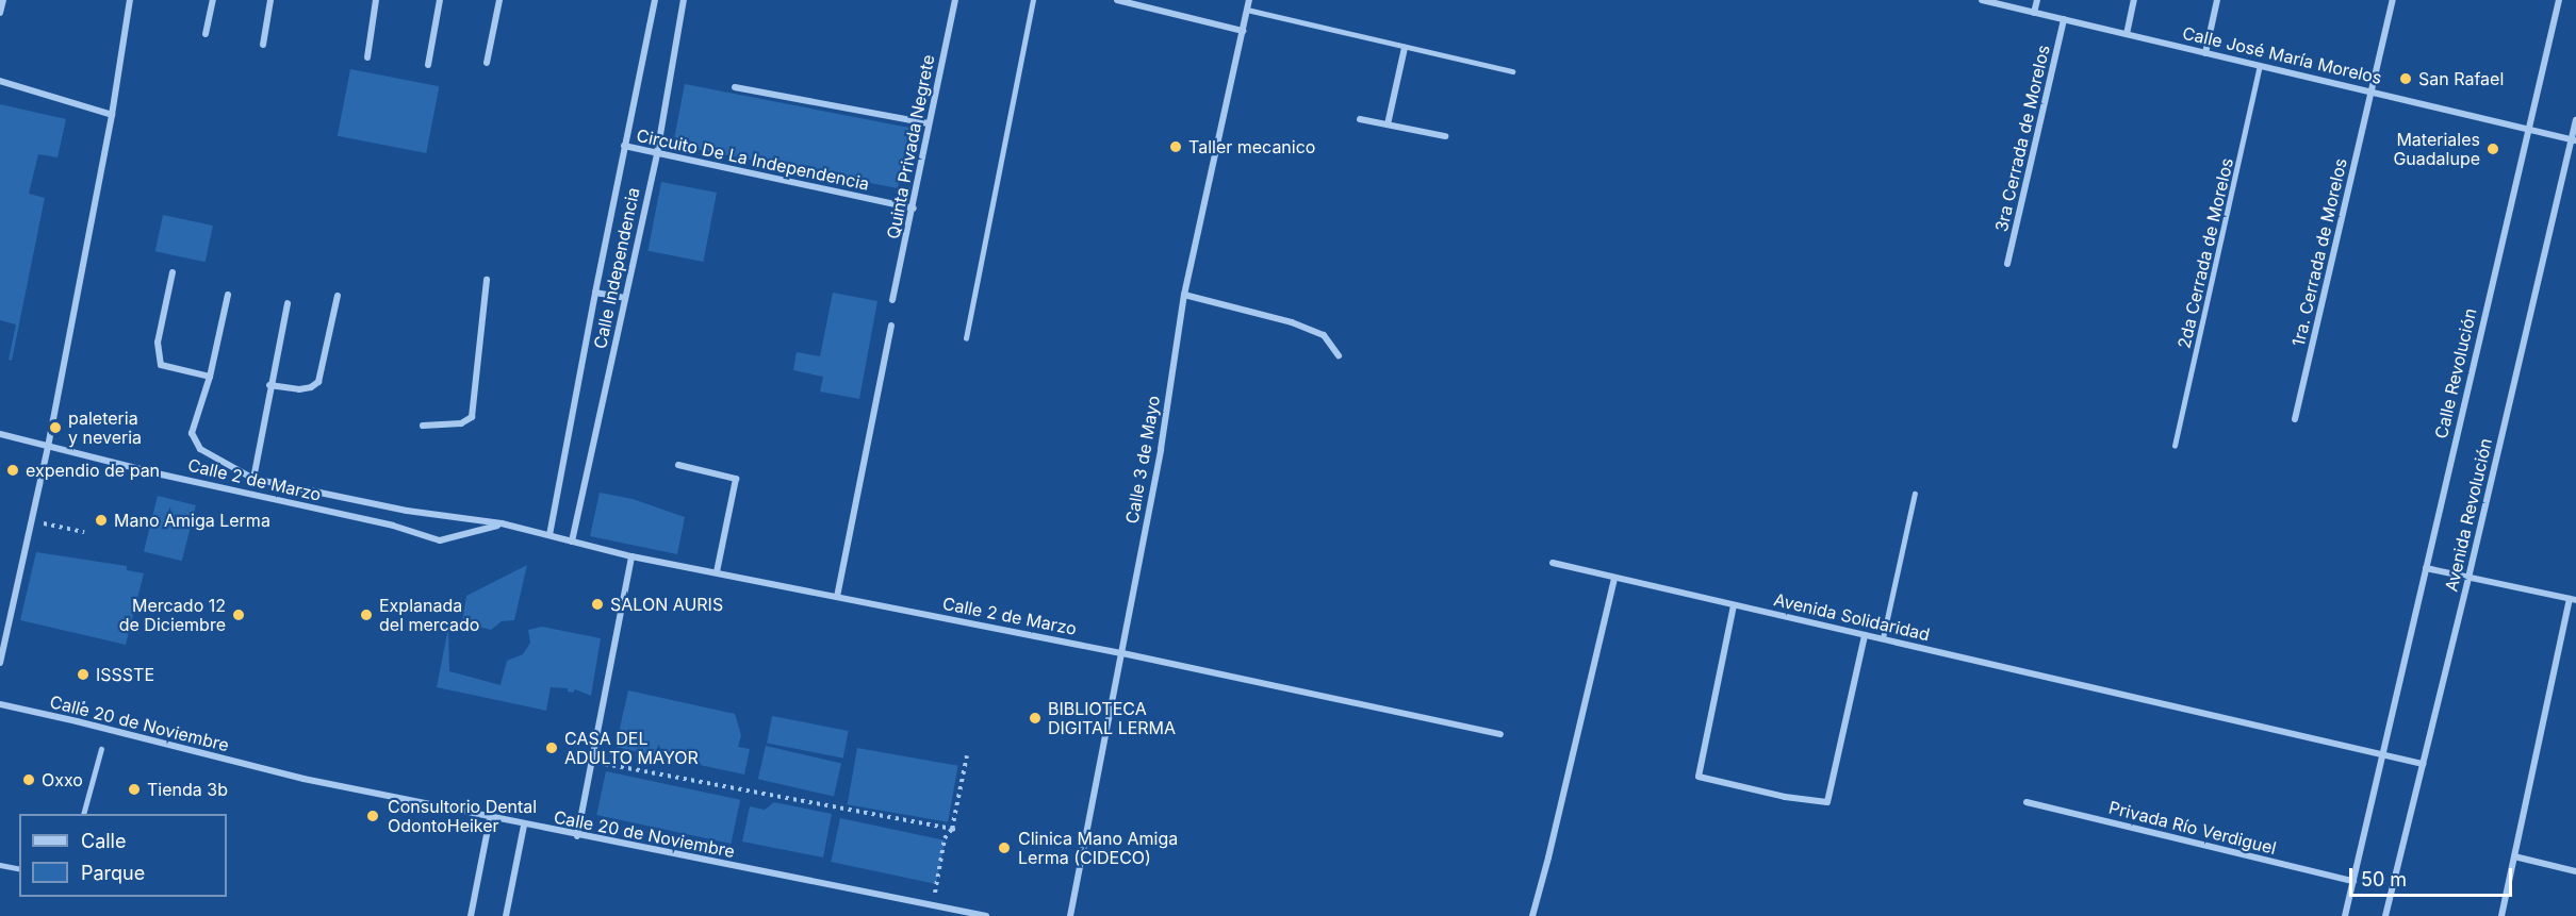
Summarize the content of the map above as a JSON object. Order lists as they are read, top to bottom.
{
  "streets": {
    "street": [
      "Calle José María Morelos",
      "3ra Cerrada de Morelos",
      "Quinta Privada Negrete",
      "Circuito De La Independencia",
      "1ra. Cerrada de Morelos",
      "Calle Independencia",
      "Calle Revolución",
      "Calle 3 de Mayo",
      "Calle 2 de Marzo",
      "Avenida Revolución",
      "Avenida Solidaridad",
      "Calle 20 de Noviembre",
      "Privada Río Verdiguel"
    ],
    "lane": ["2da Cerrada de Morelos"]
  },
  "crossings": [
    ["Calle José María Morelos", "3ra Cerrada de Morelos"],
    ["Calle José María Morelos", "1ra. Cerrada de Morelos"],
    ["Calle José María Morelos", "2da Cerrada de Morelos"],
    ["Calle José María Morelos", "Calle Revolución"],
    ["Calle José María Morelos", "Avenida Revolución"],
    ["Quinta Privada Negrete", "Circuito De La Independencia"],
    ["Circuito De La Independencia", "Calle Independencia"],
    ["Calle Independencia", "Calle 2 de Marzo"],
    ["Calle Revolución", "Avenida Solidaridad"],
    ["Calle Revolución", "Privada Río Verdiguel"],
    ["Calle 3 de Mayo", "Calle 2 de Marzo"],
    ["Avenida Revolución", "Avenida Solidaridad"]
  ],
  "places": [
    "San Rafael",
    "Taller mecanico",
    "Materiales Guadalupe",
    "paleteria y neveria",
    "expendio de pan",
    "Mano Amiga Lerma",
    "SALON AURIS",
    "Mercado 12 de Diciembre",
    "Explanada del mercado",
    "ISSSTE",
    "BIBLIOTECA DIGITAL LERMA",
    "CASA DEL ADULTO MAYOR",
    "Oxxo",
    "Tienda 3b",
    "Consultorio Dental OdontoHeiker",
    "Clinica Mano Amiga Lerma (CIDECO)"
  ],
  "legend": ["Calle", "Parque"],
  "scale_bar": "50 m"
}
